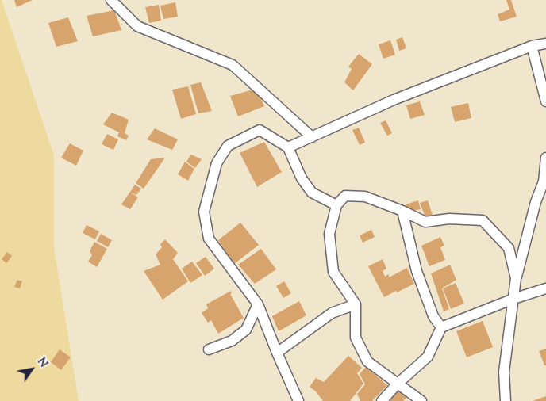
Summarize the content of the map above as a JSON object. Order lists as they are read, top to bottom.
{
  "north": "top right"
}
